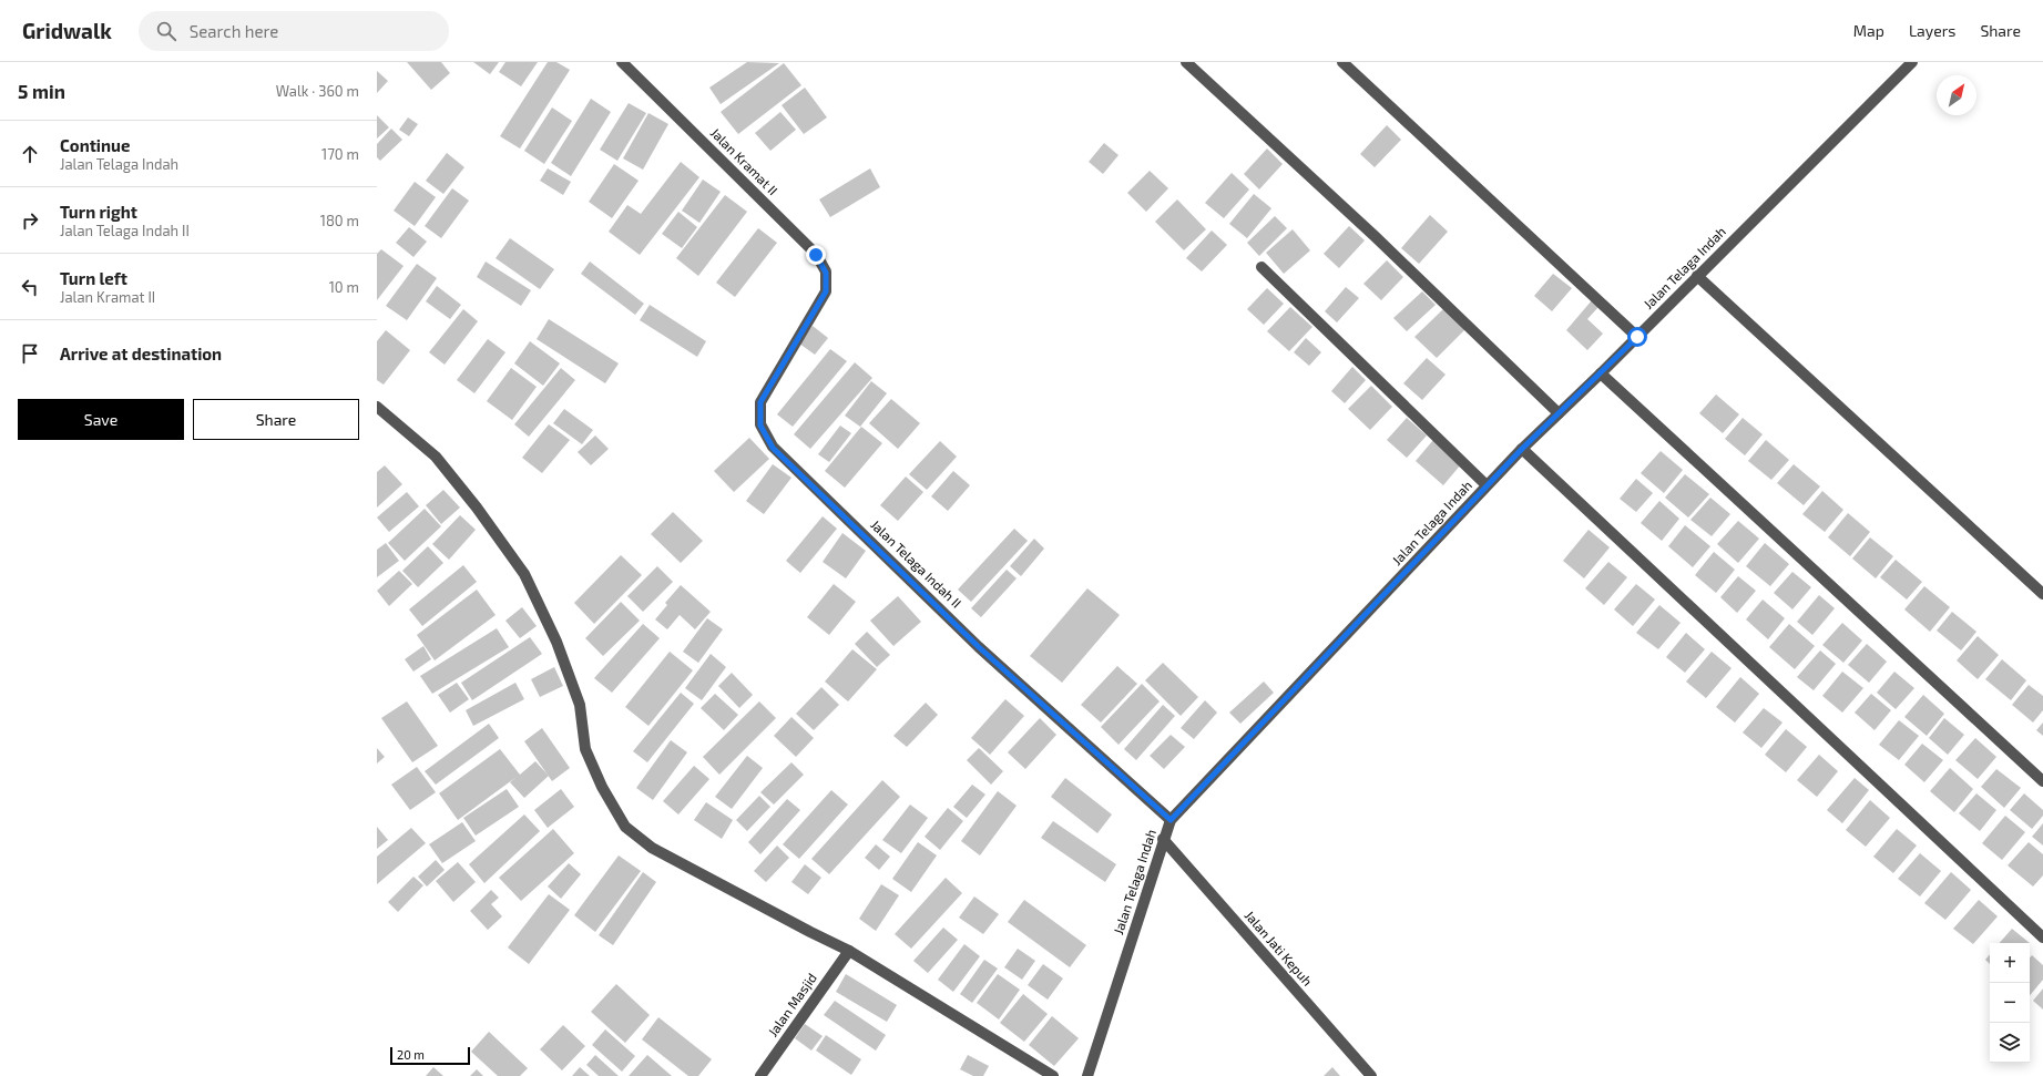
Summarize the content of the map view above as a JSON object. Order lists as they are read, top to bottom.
{
  "streets": {
    "street": [
      "Jalan Kramat II",
      "Jalan Telaga Indah",
      "Jalan Telaga Indah II",
      "Jalan Jati Kepuh",
      "Jalan Masjid"
    ]
  },
  "crossings": [
    ["Jalan Kramat II", "Jalan Telaga Indah II"],
    ["Jalan Telaga Indah", "Jalan Telaga Indah II"],
    ["Jalan Telaga Indah", "Jalan Jati Kepuh"]
  ],
  "scale_bar": "20 m",
  "north": "top right",
  "page": {
    "header": "Gridwalk",
    "search": "Search here",
    "nav": ["Map", "Layers", "Share"],
    "heading": ["5 min", "Walk · 360 m"],
    "list": [
      ["Continue", "Jalan Telaga Indah", "170 m"],
      ["Turn right", "Jalan Telaga Indah II", "180 m"],
      ["Turn left", "Jalan Kramat II", "10 m"],
      "Arrive at destination"
    ],
    "buttons": ["Save", "Share"],
    "map_buttons": ["+", "−"],
    "scale": "20 m"
  }
}
